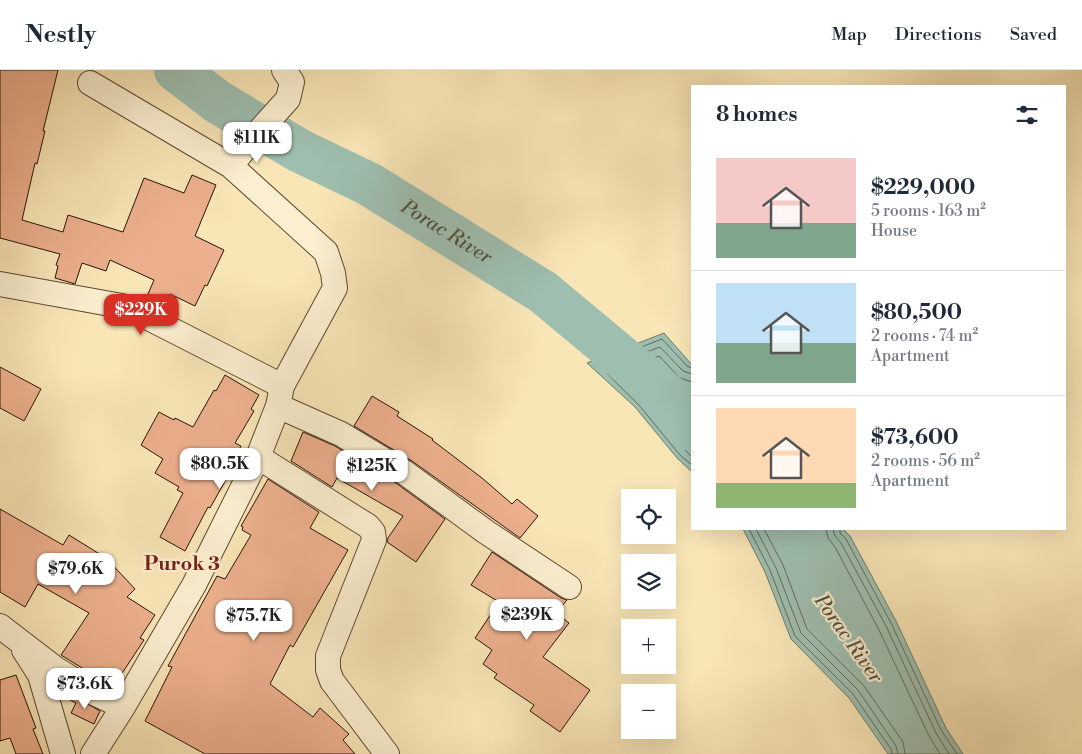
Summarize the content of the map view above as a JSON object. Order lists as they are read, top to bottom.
{
  "districts": ["Purok 3"],
  "water": ["Porac River"],
  "page": {
    "header": "Nestly",
    "nav": ["Map", "Directions", "Saved"],
    "heading": "8 homes",
    "price": [
      "$111K",
      "$229K",
      "$80.5K",
      "$125K",
      "$79.6K",
      "$239K",
      "$75.7K",
      "$73.6K"
    ],
    "list": [
      {
        "name": "$229,000",
        "note": "5 rooms · 163 m² · House"
      },
      {
        "name": "$80,500",
        "note": "2 rooms · 74 m² · Apartment"
      },
      {
        "name": "$73,600",
        "note": "2 rooms · 56 m² · Apartment"
      }
    ],
    "map_buttons": ["+", "−"]
  }
}
